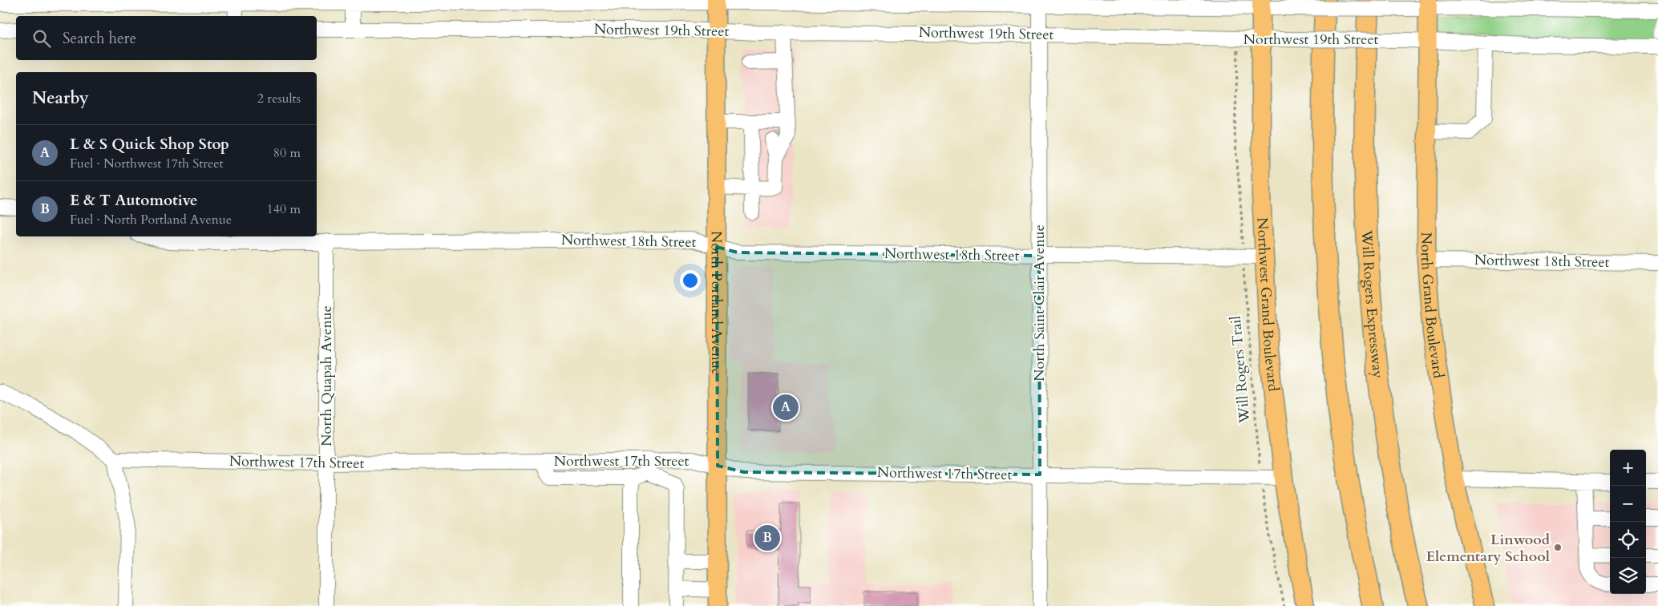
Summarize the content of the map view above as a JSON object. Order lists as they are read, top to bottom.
{
  "streets": {
    "highway": ["Will Rogers Expressway"],
    "main road": ["North Portland Avenue", "Northwest Grand Boulevard", "North Grand Boulevard"],
    "street": [
      "Northwest 19th Street",
      "Northwest 18th Street",
      "North Saint Clair Avenue",
      "North Quapah Avenue",
      "Northwest 17th Street"
    ],
    "path": ["Will Rogers Trail"]
  },
  "crossings": [
    ["Northwest 19th Street", "North Portland Avenue"],
    ["Northwest 19th Street", "North Saint Clair Avenue"],
    ["Northwest 19th Street", "Northwest Grand Boulevard"],
    ["Northwest 19th Street", "North Grand Boulevard"],
    ["Northwest 18th Street", "North Portland Avenue"],
    ["Northwest 18th Street", "North Saint Clair Avenue"],
    ["Northwest 18th Street", "Northwest Grand Boulevard"],
    ["Northwest 18th Street", "North Grand Boulevard"],
    ["Northwest 18th Street", "North Quapah Avenue"],
    ["North Portland Avenue", "Northwest 17th Street"],
    ["North Saint Clair Avenue", "Northwest 17th Street"],
    ["Northwest Grand Boulevard", "Northwest 17th Street"],
    ["North Quapah Avenue", "Northwest 17th Street"]
  ],
  "places": ["Linwood Elementary School"],
  "page": {
    "search": "Search here",
    "heading": ["Nearby", "2 results"],
    "list": [
      {
        "mark": "A",
        "name": "L & S Quick Shop Stop",
        "note": "Fuel · Northwest 17th Street",
        "value": "80 m"
      },
      {
        "mark": "B",
        "name": "E & T Automotive",
        "note": "Fuel · North Portland Avenue",
        "value": "140 m"
      }
    ],
    "pins": ["A", "B"],
    "map_buttons": ["+", "−"]
  }
}
